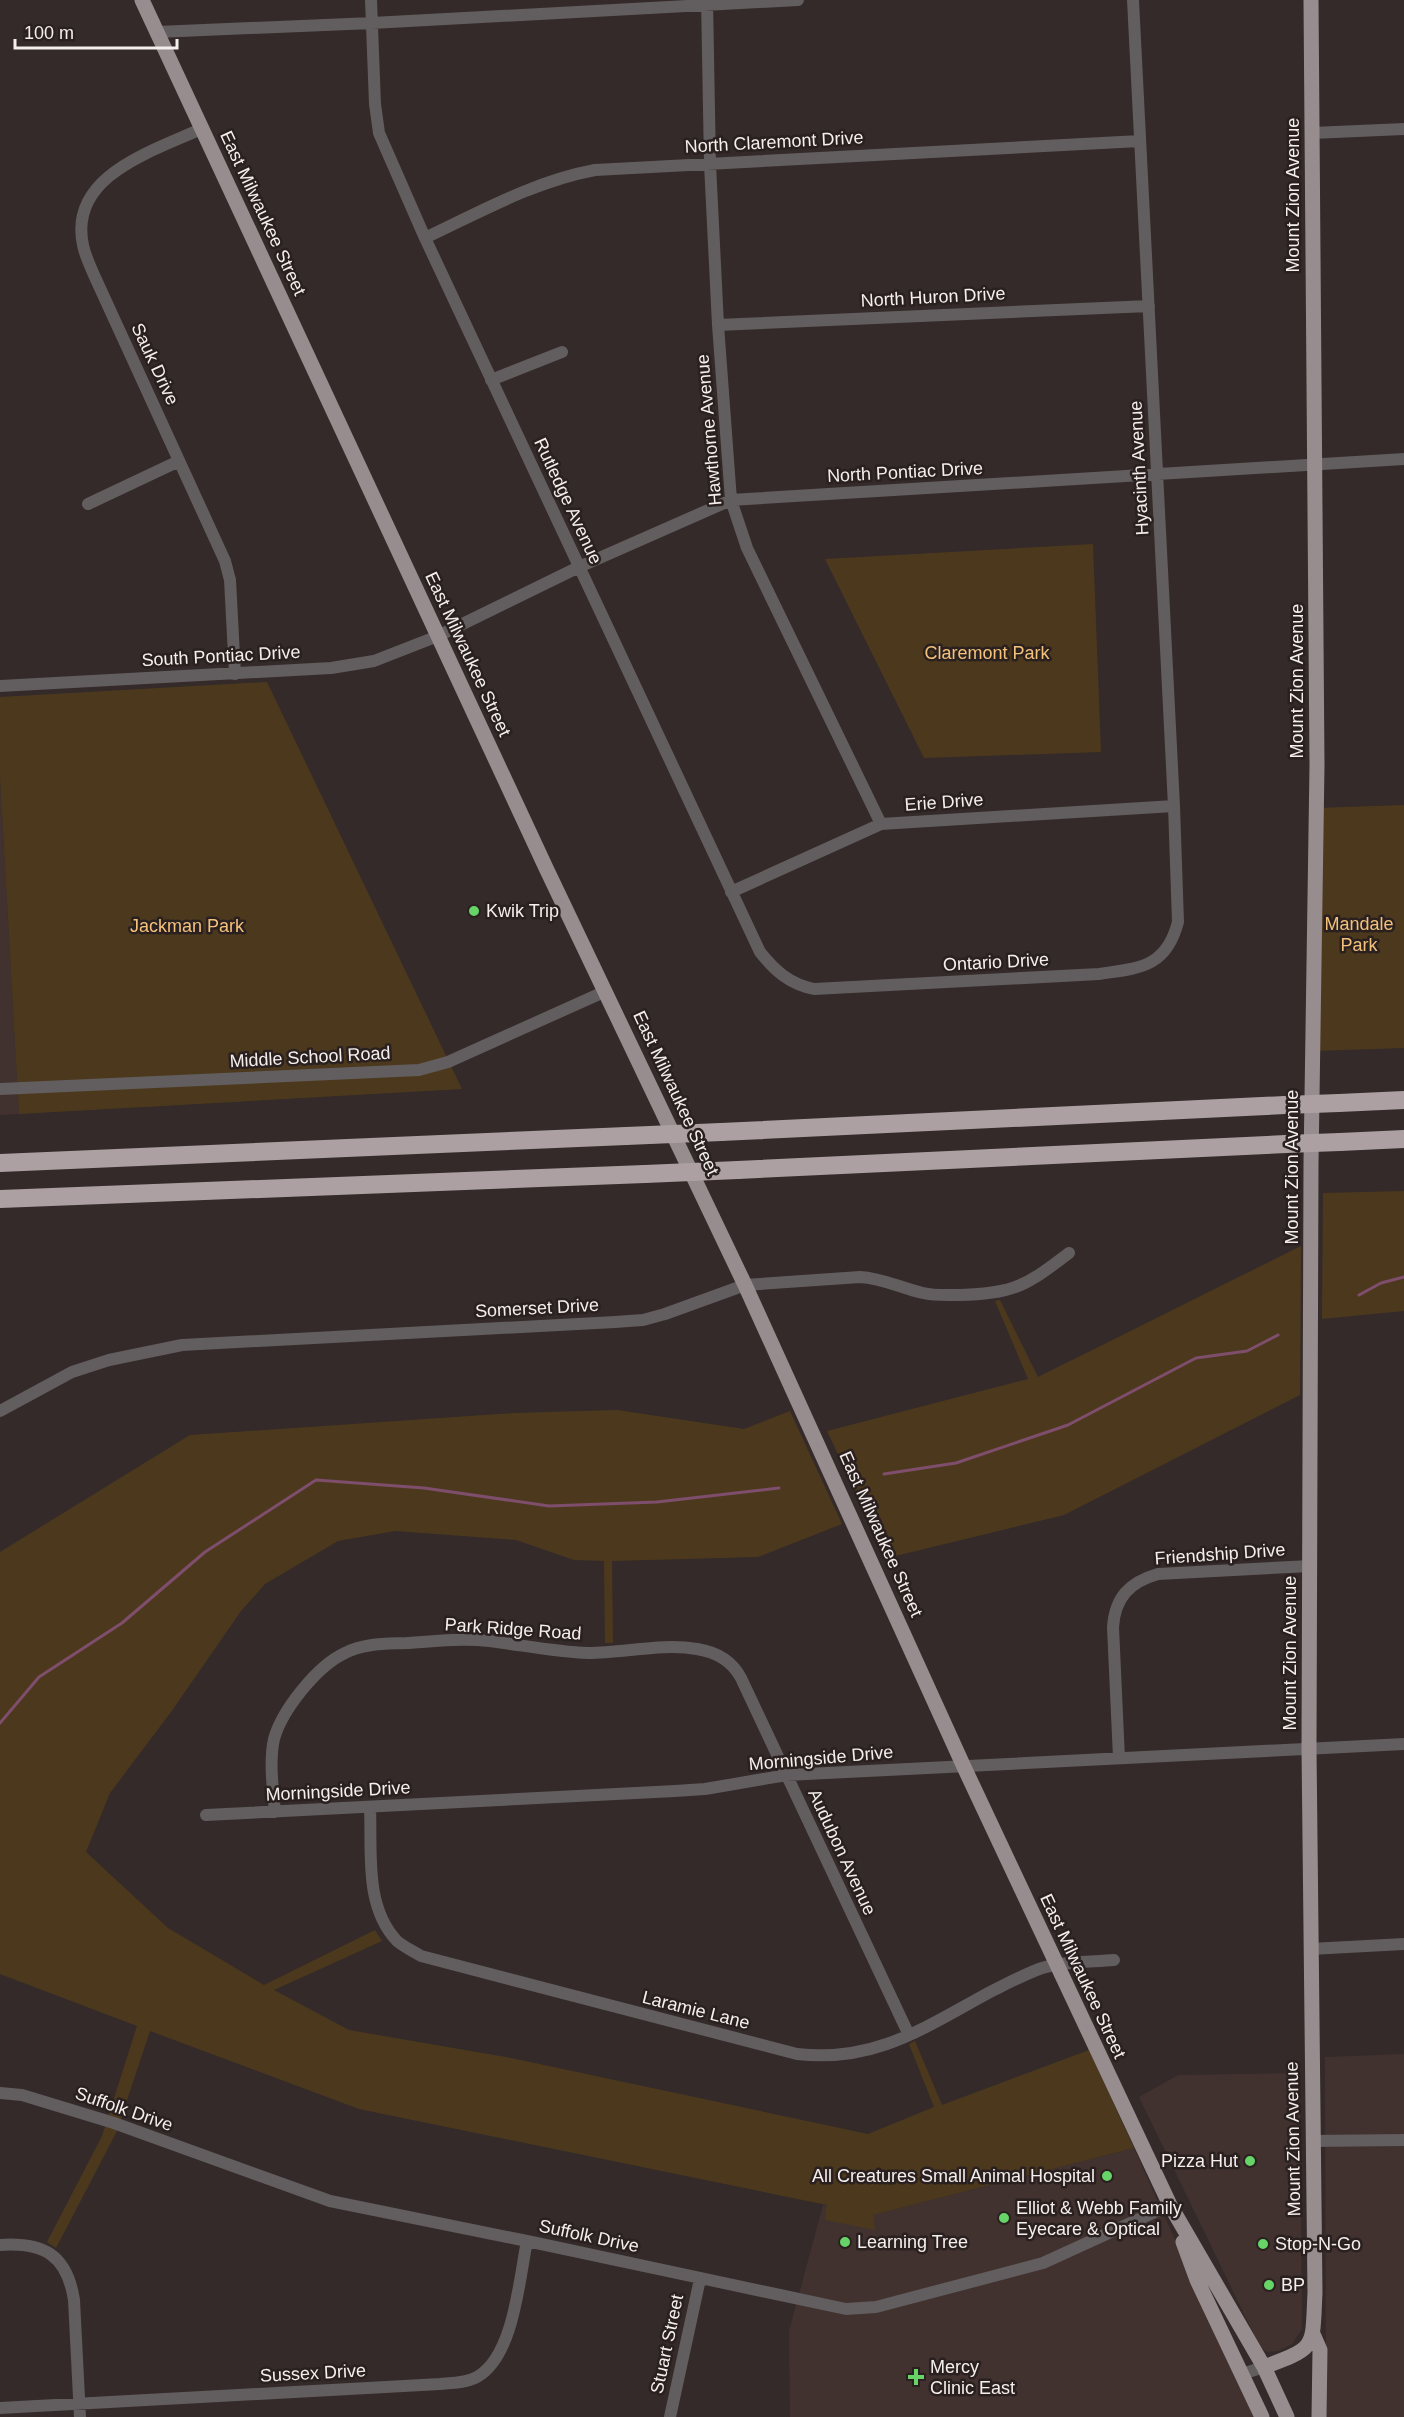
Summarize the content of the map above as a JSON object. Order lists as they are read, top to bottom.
{
  "streets": {
    "main road": ["Mount Zion Avenue", "East Milwaukee Street"],
    "street": [
      "North Claremont Drive",
      "North Huron Drive",
      "Sauk Drive",
      "Hawthorne Avenue",
      "Hyacinth Avenue",
      "North Pontiac Drive",
      "Rutledge Avenue",
      "South Pontiac Drive",
      "Erie Drive",
      "Ontario Drive",
      "Middle School Road",
      "Somerset Drive",
      "Friendship Drive",
      "Park Ridge Road",
      "Morningside Drive",
      "Audubon Avenue",
      "Laramie Lane",
      "Suffolk Drive",
      "Stuart Street",
      "Sussex Drive"
    ]
  },
  "crossings": [
    ["North Claremont Drive", "Hawthorne Avenue"],
    ["North Claremont Drive", "Hyacinth Avenue"],
    ["North Claremont Drive", "Rutledge Avenue"],
    ["Mount Zion Avenue", "North Pontiac Drive"],
    ["Mount Zion Avenue", "Friendship Drive"],
    ["Mount Zion Avenue", "Morningside Drive"],
    ["East Milwaukee Street", "Sauk Drive"],
    ["East Milwaukee Street", "North Pontiac Drive"],
    ["East Milwaukee Street", "South Pontiac Drive"],
    ["East Milwaukee Street", "Middle School Road"],
    ["East Milwaukee Street", "Somerset Drive"],
    ["East Milwaukee Street", "Morningside Drive"],
    ["East Milwaukee Street", "Laramie Lane"],
    ["East Milwaukee Street", "Suffolk Drive"],
    ["North Huron Drive", "Hawthorne Avenue"],
    ["North Huron Drive", "Hyacinth Avenue"],
    ["Sauk Drive", "South Pontiac Drive"],
    ["Hawthorne Avenue", "North Pontiac Drive"],
    ["Hawthorne Avenue", "Erie Drive"],
    ["Hyacinth Avenue", "North Pontiac Drive"],
    ["Hyacinth Avenue", "Erie Drive"],
    ["Hyacinth Avenue", "Ontario Drive"],
    ["North Pontiac Drive", "Rutledge Avenue"],
    ["North Pontiac Drive", "South Pontiac Drive"],
    ["Rutledge Avenue", "Erie Drive"],
    ["Rutledge Avenue", "Ontario Drive"],
    ["Friendship Drive", "Morningside Drive"],
    ["Park Ridge Road", "Morningside Drive"],
    ["Park Ridge Road", "Audubon Avenue"],
    ["Morningside Drive", "Audubon Avenue"],
    ["Morningside Drive", "Laramie Lane"],
    ["Audubon Avenue", "Laramie Lane"],
    ["Suffolk Drive", "Stuart Street"],
    ["Suffolk Drive", "Sussex Drive"]
  ],
  "parks": ["Claremont Park", "Mandale Park", "Jackman Park"],
  "places": {
    "other": [
      "Kwik Trip",
      "Pizza Hut",
      "All Creatures Small Animal Hospital",
      "Elliot & Webb Family Eyecare & Optical",
      "Learning Tree",
      "Stop-N-Go",
      "BP"
    ],
    "health": ["Mercy Clinic East"]
  },
  "scale_bar": "100 m"
}
